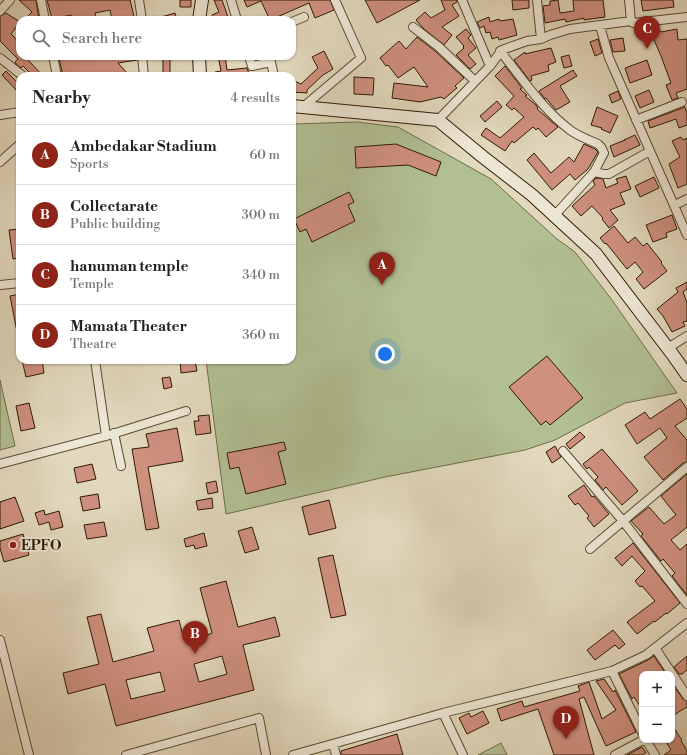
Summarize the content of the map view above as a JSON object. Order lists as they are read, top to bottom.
{
  "places": ["EPFO"],
  "page": {
    "pins": [
      "C",
      "A",
      "B",
      "D"
    ],
    "search": "Search here",
    "heading": ["Nearby", "4 results"],
    "list": [
      {
        "mark": "A",
        "name": "Ambedakar Stadium",
        "note": "Sports",
        "value": "60 m"
      },
      {
        "mark": "B",
        "name": "Collectarate",
        "note": "Public building",
        "value": "300 m"
      },
      {
        "mark": "C",
        "name": "hanuman temple",
        "note": "Temple",
        "value": "340 m"
      },
      {
        "mark": "D",
        "name": "Mamata Theater",
        "note": "Theatre",
        "value": "360 m"
      }
    ],
    "map_buttons": ["+", "−"]
  }
}
